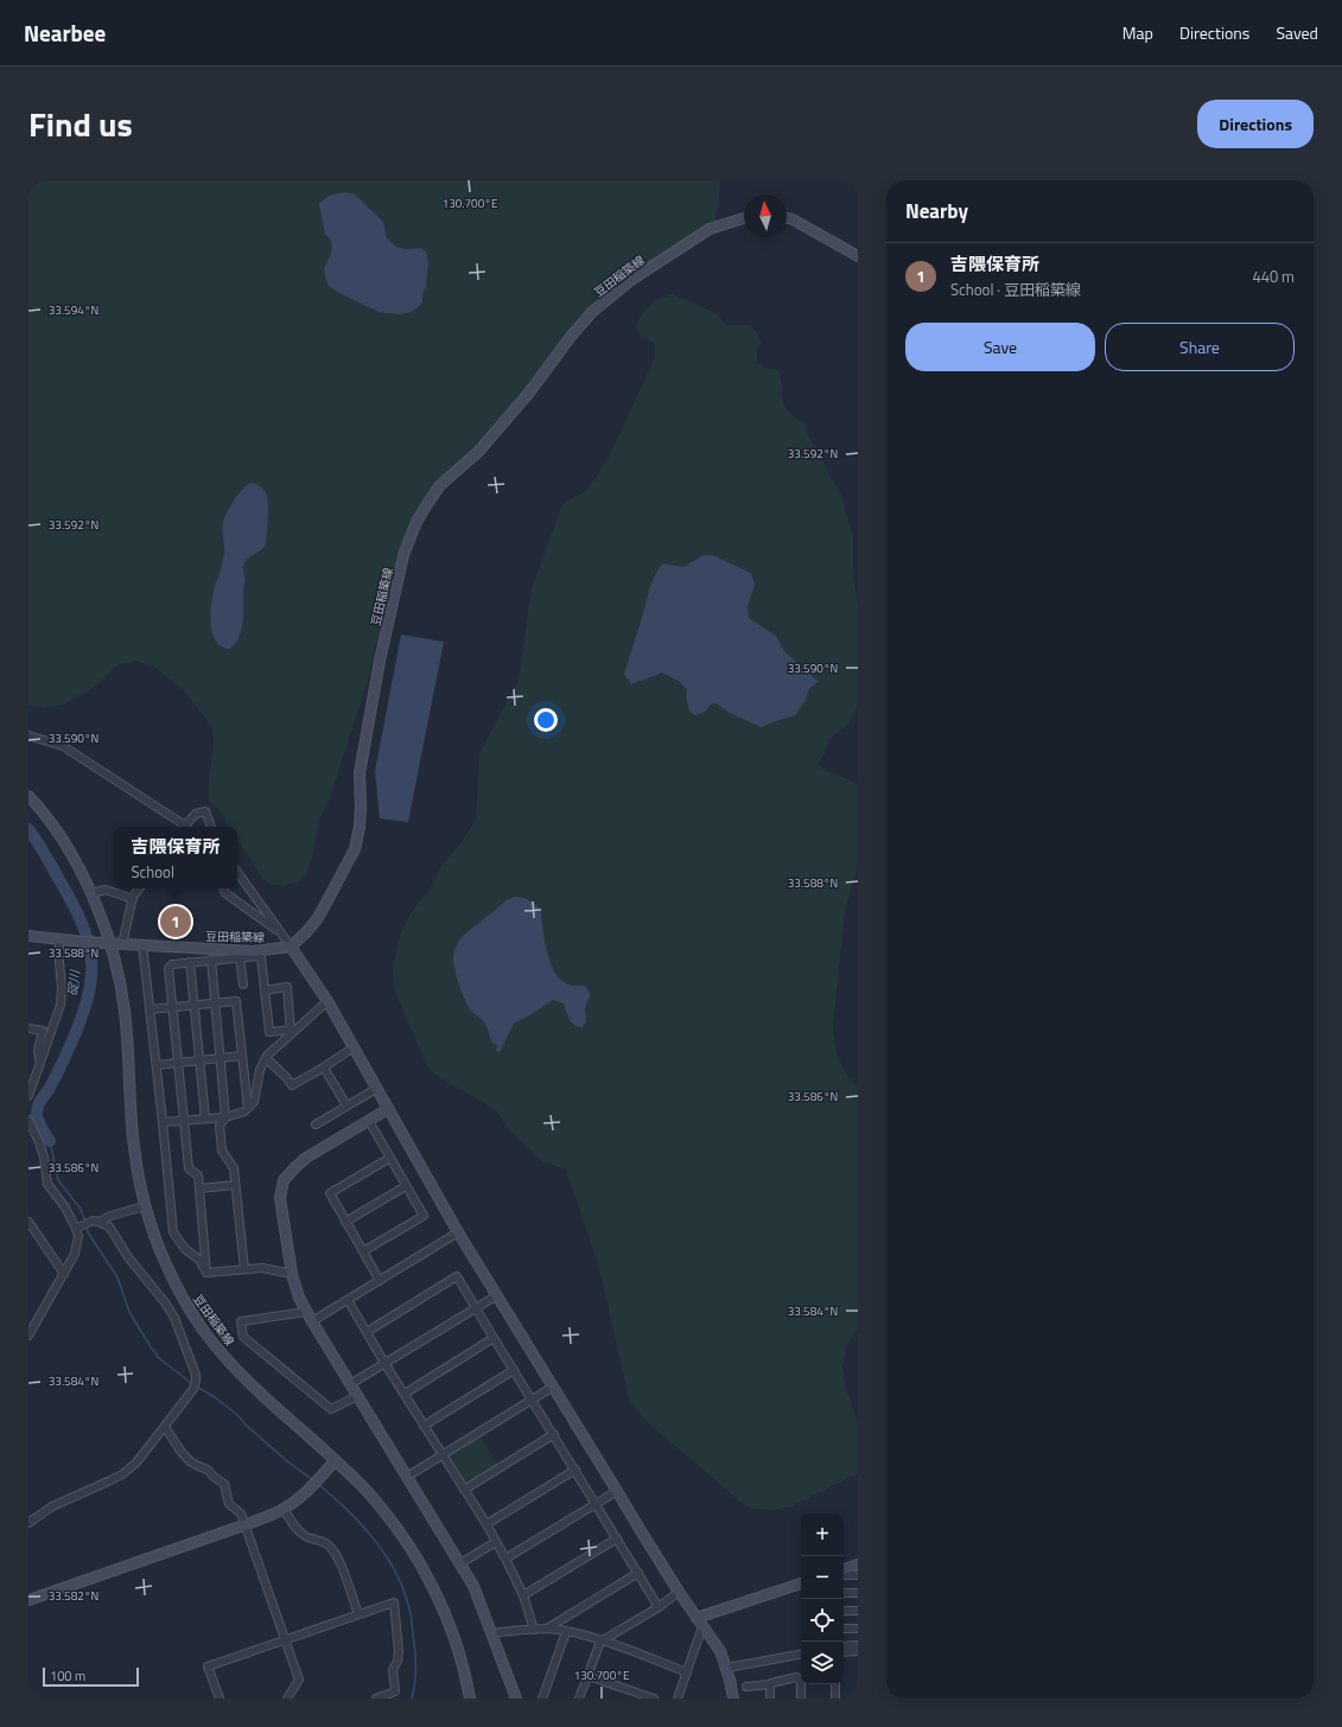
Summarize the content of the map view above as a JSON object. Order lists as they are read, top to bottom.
{
  "streets": {
    "street": ["豆田稲築線"]
  },
  "water": ["碇川"],
  "scale_bar": "100 m",
  "north": "top",
  "page": {
    "header": "Nearbee",
    "nav": ["Map", "Directions", "Saved"],
    "title": "Find us",
    "buttons": [
      "Directions",
      ["Save", "Share"]
    ],
    "heading": "Nearby",
    "list": [
      {
        "mark": "1",
        "name": "吉隈保育所",
        "note": "School · 豆田稲築線",
        "value": "440 m"
      }
    ],
    "popup": ["吉隈保育所", "School"],
    "pins": "1",
    "map_buttons": ["+", "−"],
    "scale": "100 m"
  },
  "coordinates": [
    "130.700°E",
    "33.594°N",
    "33.592°N",
    "33.590°N",
    "33.588°N",
    "33.586°N",
    "33.584°N",
    "33.582°N"
  ]
}
